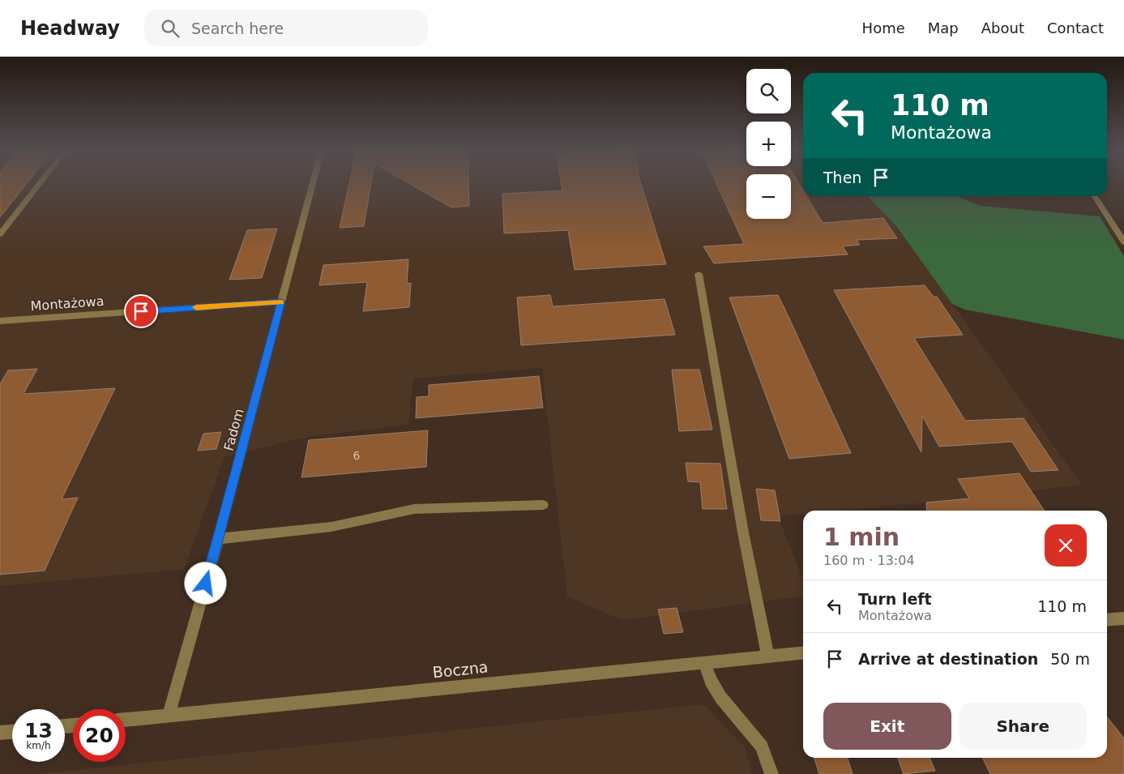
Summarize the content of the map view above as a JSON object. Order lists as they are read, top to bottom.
{
  "streets": {
    "street": ["Montażowa", "Fadom", "Boczna"]
  },
  "crossings": [
    ["Montażowa", "Fadom"],
    ["Fadom", "Boczna"]
  ],
  "house_numbers": ["6"],
  "page": {
    "header": "Headway",
    "search": "Search here",
    "nav": [
      "Home",
      "Map",
      "About",
      "Contact"
    ],
    "map_buttons": ["+", "−"],
    "turn": ["110 m", "Montażowa"],
    "then": "Then",
    "heading": ["1 min", "160 m · 13:04"],
    "list": [
      {
        "name": "Turn left",
        "note": "Montażowa",
        "value": "110 m"
      },
      {
        "name": "Arrive at destination",
        "value": "50 m"
      }
    ],
    "buttons": ["Exit", "Share"],
    "speed": "13 km/h",
    "limit": "20"
  }
}
